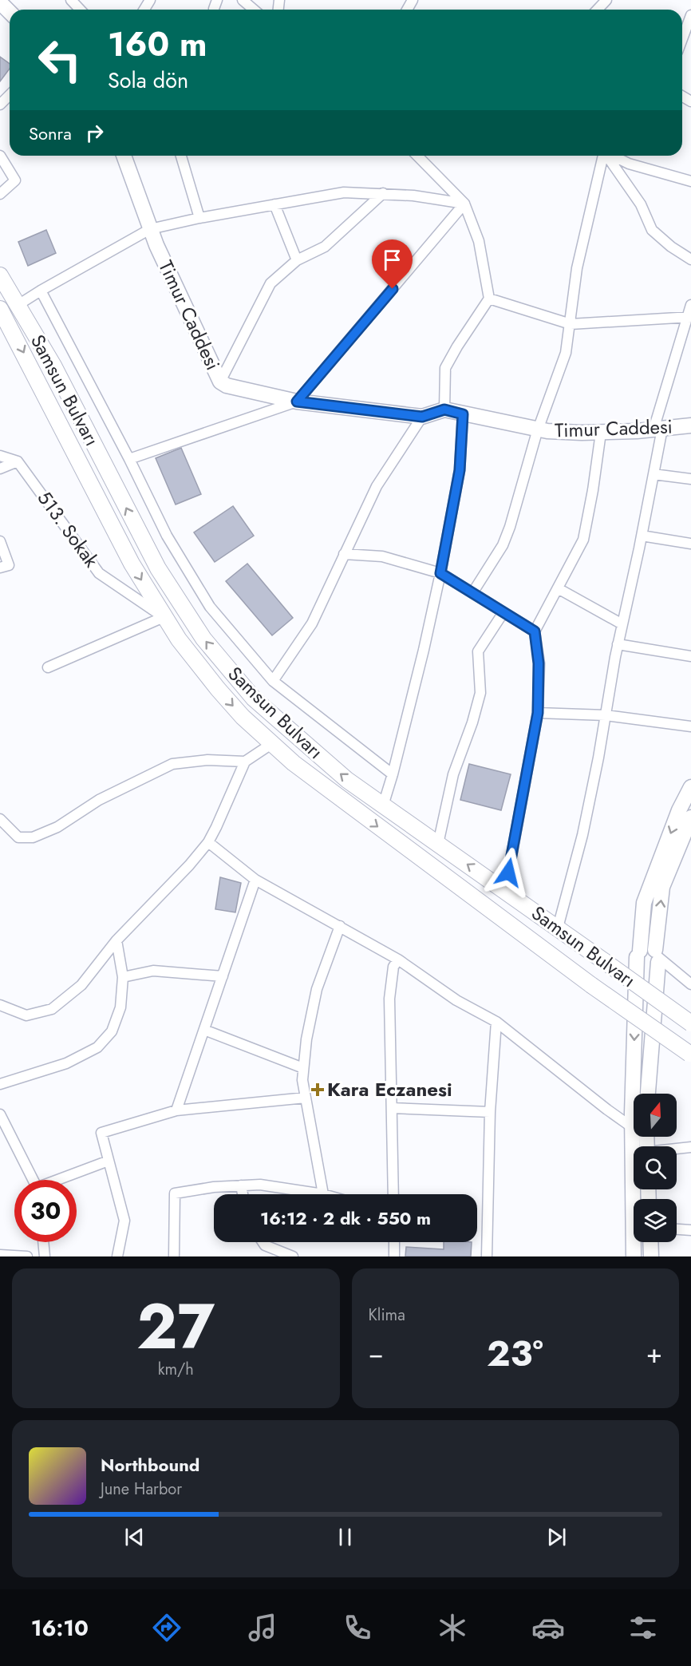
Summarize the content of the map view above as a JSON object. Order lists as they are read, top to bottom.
{
  "streets": {
    "main road": ["Samsun Bulvarı"],
    "street": ["Timur Caddesi", "513. Sokak"]
  },
  "places": {
    "health": ["Kara Eczanesi"]
  },
  "north": "top",
  "page": {
    "turn": ["160 m", "Sola dön"],
    "then": "Sonra",
    "limit": "30",
    "trip": "16:12 · 2 dk · 550 m",
    "tile": [
      ["27", "km/h"],
      "Klima"
    ],
    "heat": ["−", "23°", "+"],
    "song": ["Northbound", "June Harbor"],
    "tabs": "16:10"
  }
}
